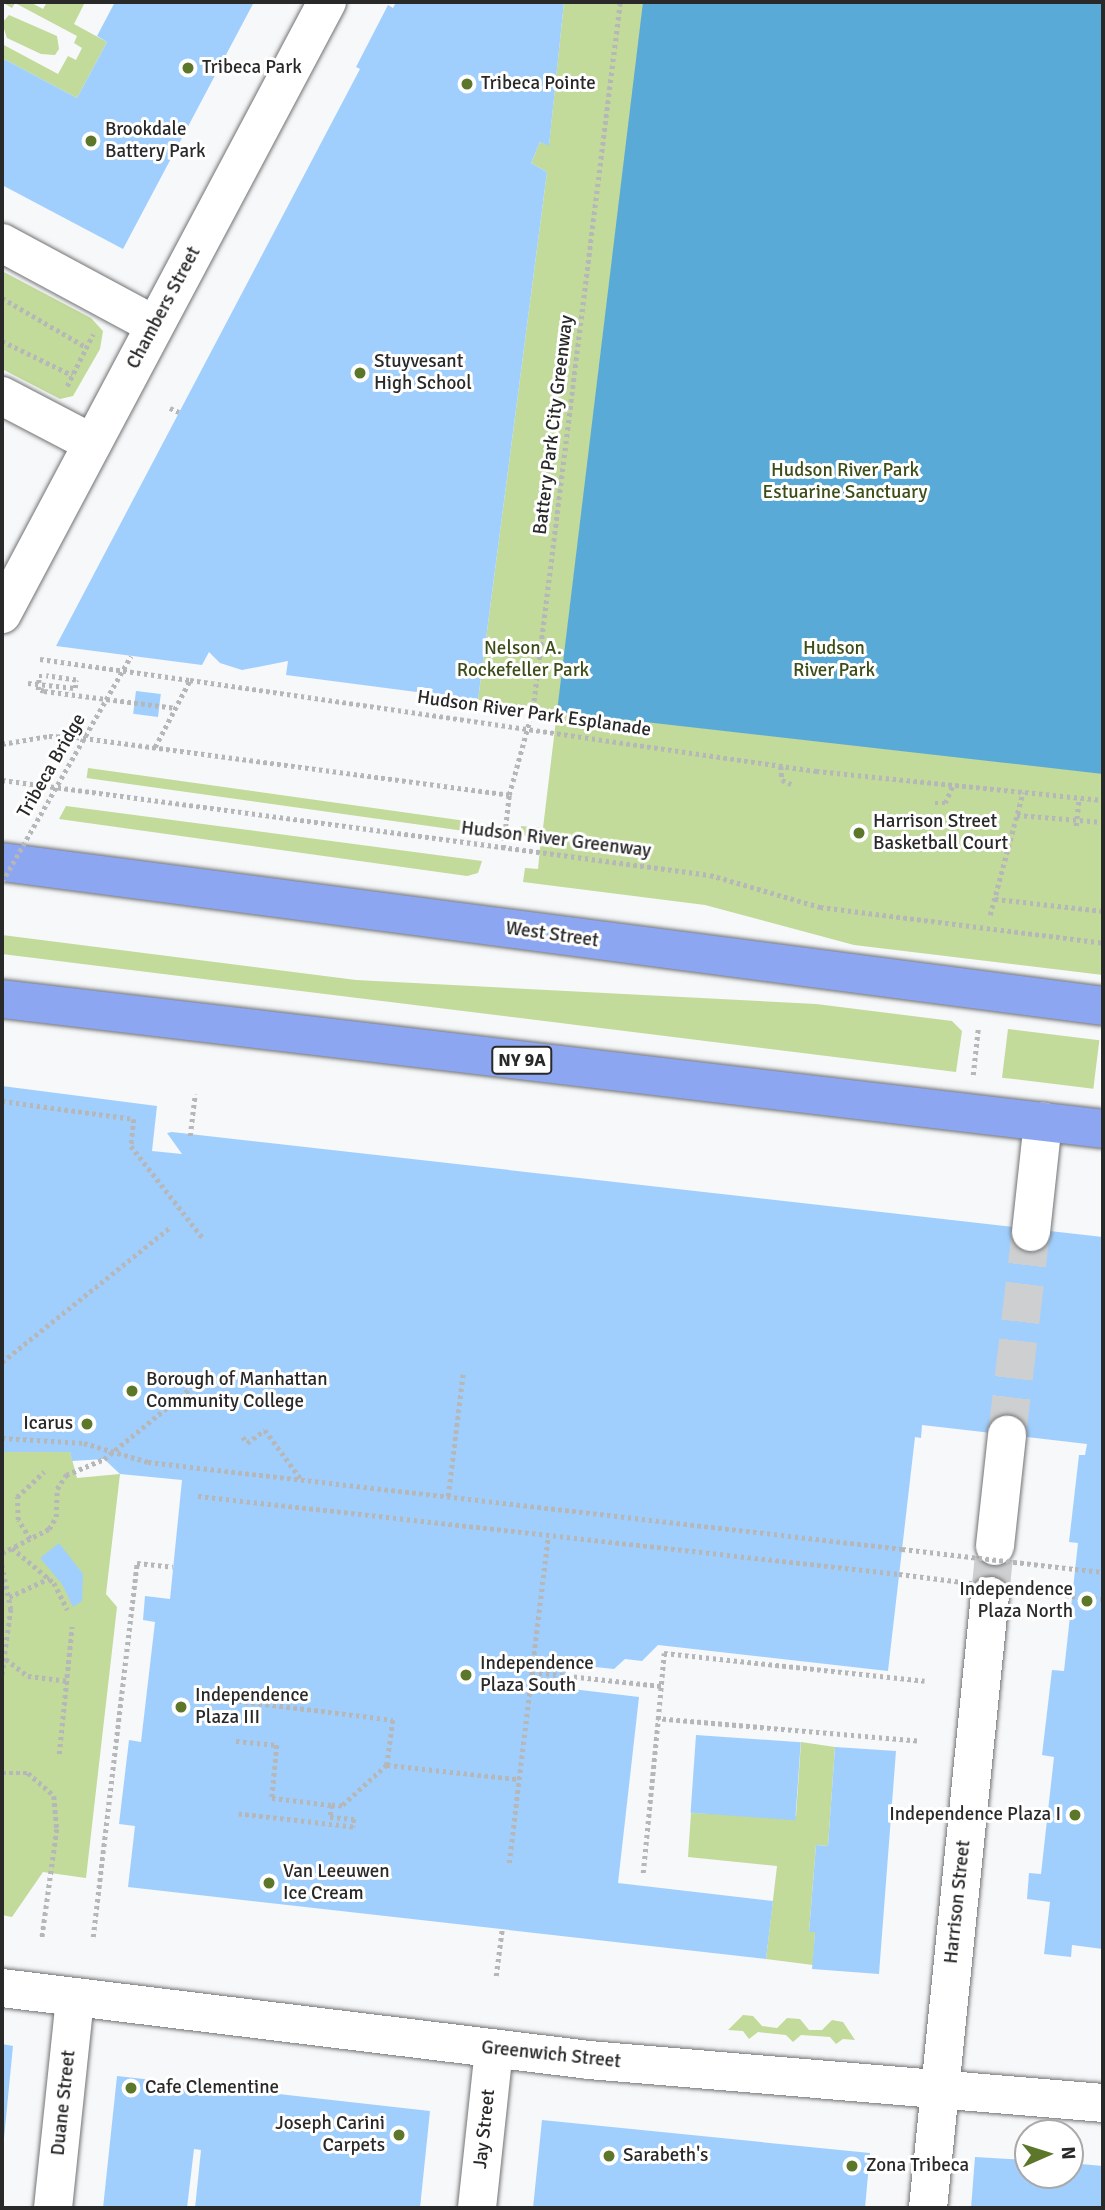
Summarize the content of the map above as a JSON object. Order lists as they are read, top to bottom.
{
  "streets": {
    "highway": ["West Street", "NY 9A"],
    "street": [
      "Chambers Street",
      "Harrison Street",
      "Greenwich Street",
      "Duane Street",
      "Jay Street"
    ],
    "path": [
      "Battery Park City Greenway",
      "Hudson River Park Esplanade",
      "Tribeca Bridge",
      "Hudson River Greenway"
    ]
  },
  "crossings": [
    ["Battery Park City Greenway", "Hudson River Park Esplanade"],
    ["Battery Park City Greenway", "Hudson River Greenway"],
    ["Harrison Street", "Greenwich Street"],
    ["Greenwich Street", "Duane Street"],
    ["Greenwich Street", "Jay Street"]
  ],
  "parks": ["Hudson River Park Estuarine Sanctuary", "Nelson A. Rockefeller Park", "Hudson River Park"],
  "places": [
    "Tribeca Park",
    "Tribeca Pointe",
    "Brookdale Battery Park",
    "Stuyvesant High School",
    "Harrison Street Basketball Court",
    "Borough of Manhattan Community College",
    "Icarus",
    "Independence Plaza North",
    "Independence Plaza South",
    "Independence Plaza III",
    "Independence Plaza I",
    "Van Leeuwen Ice Cream",
    "Cafe Clementine",
    "Joseph Carini Carpets",
    "Sarabeth's",
    "Zona Tribeca"
  ],
  "north": "right"
}
